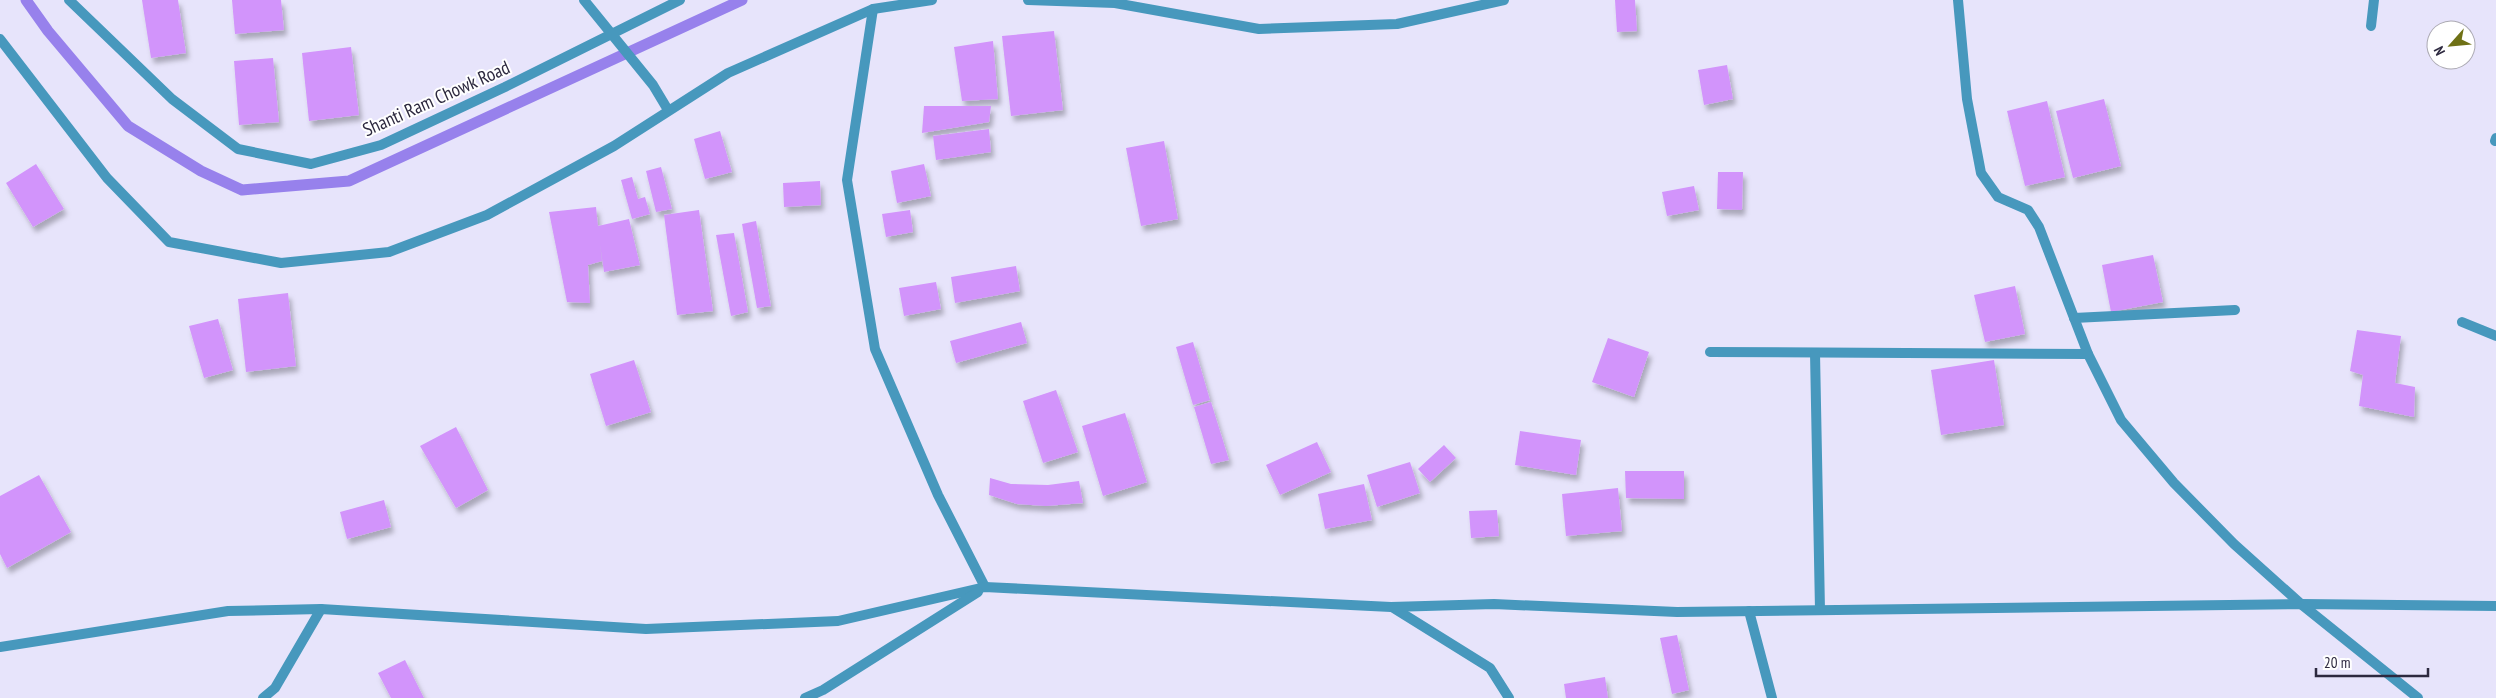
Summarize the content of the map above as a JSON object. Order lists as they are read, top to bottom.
{
  "streets": {
    "street": ["Shanti Ram Chowk Road"]
  },
  "scale_bar": "20 m",
  "north": "bottom left"
}
